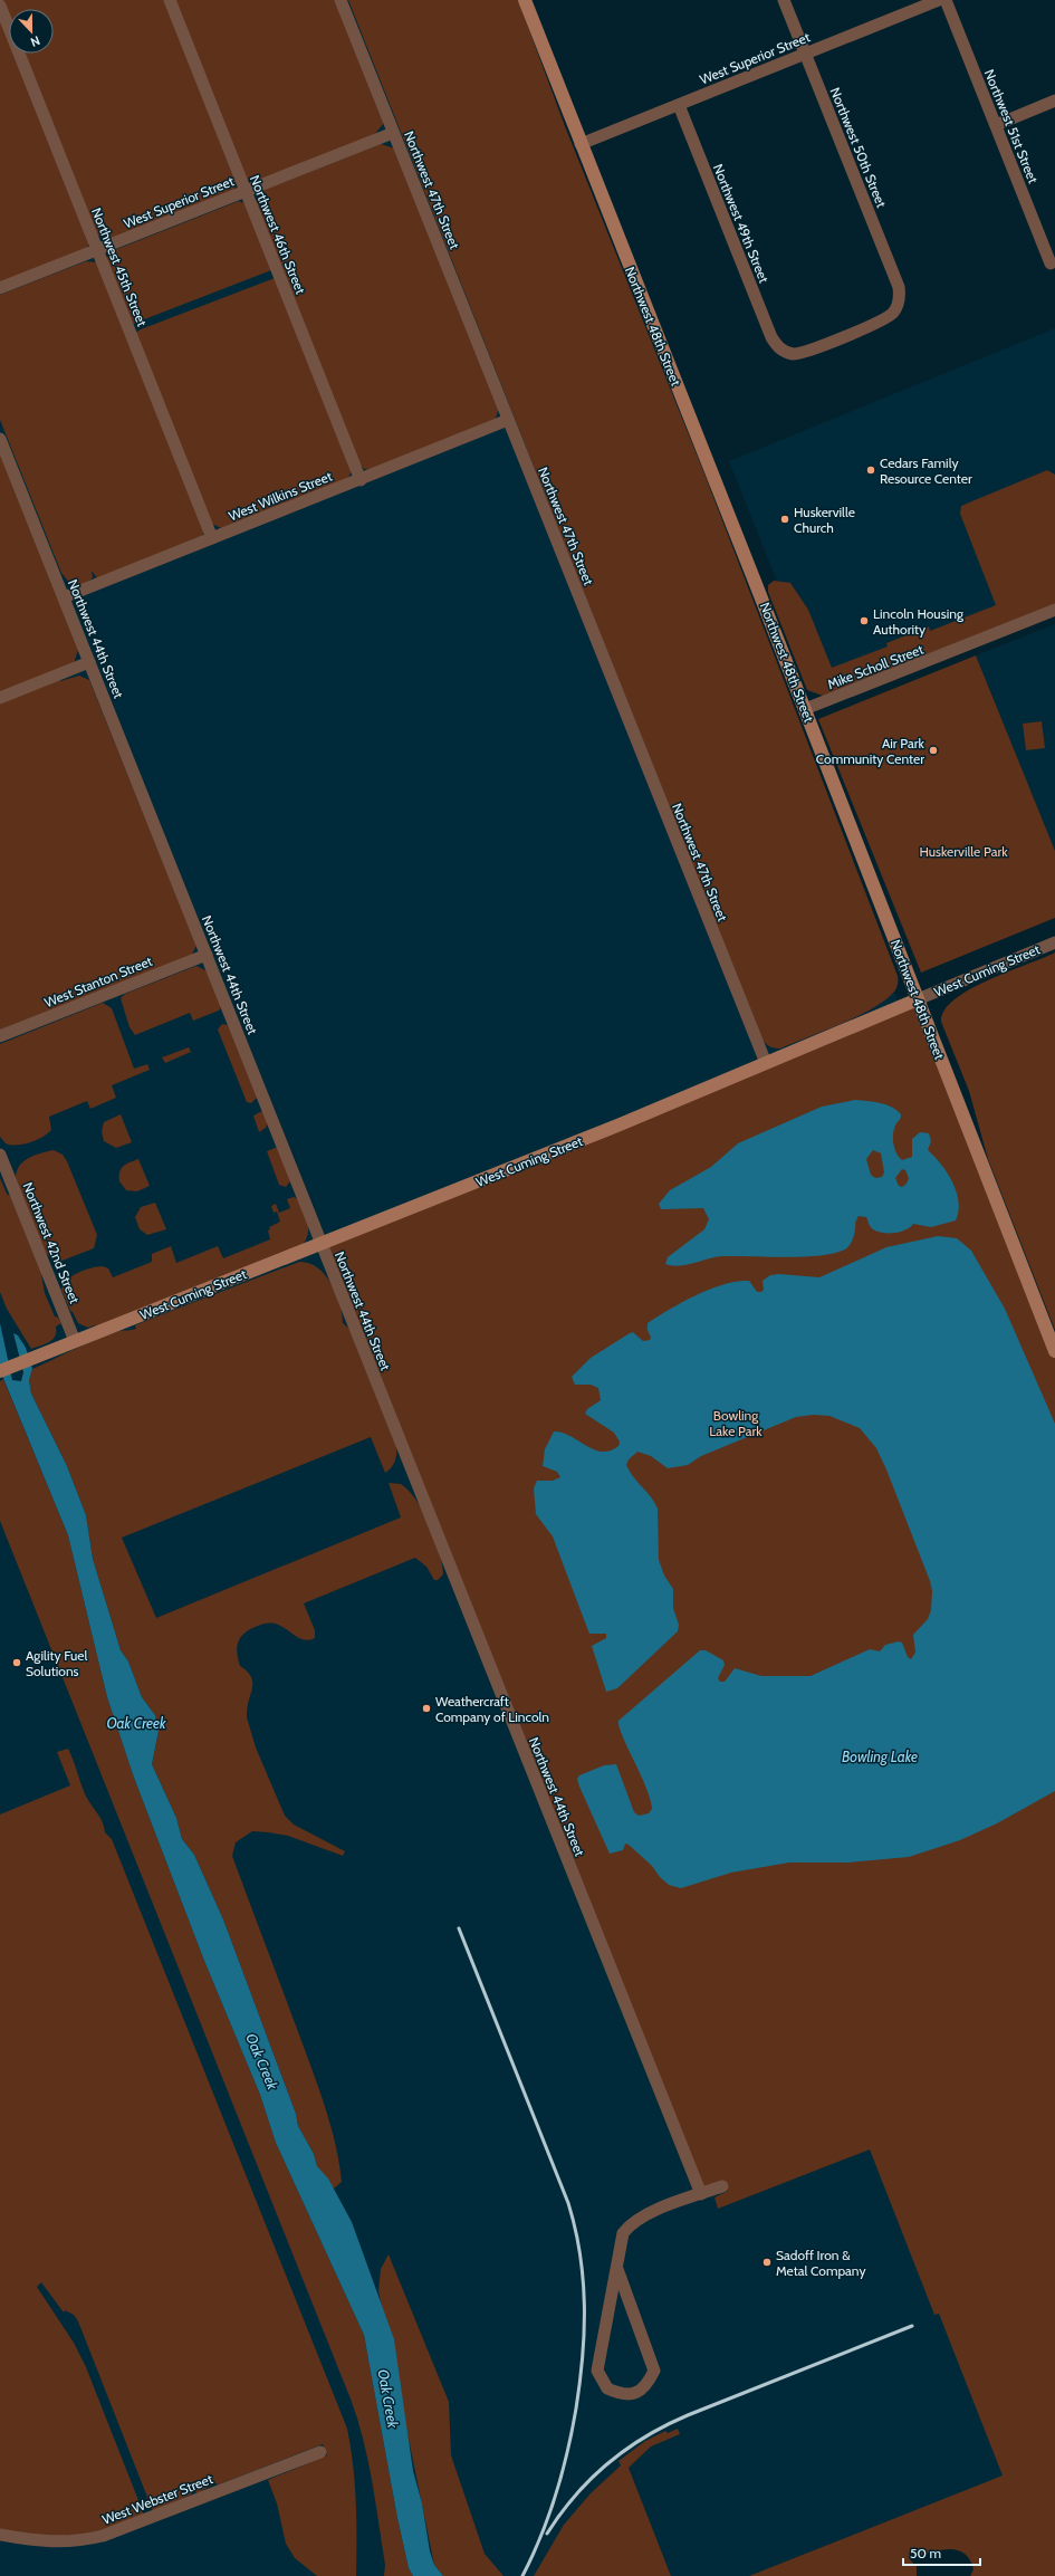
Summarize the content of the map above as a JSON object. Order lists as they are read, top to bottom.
{
  "streets": {
    "main road": ["Northwest 48th Street", "West Cuming Street"],
    "street": [
      "West Superior Street",
      "Northwest 51st Street",
      "Northwest 50th Street",
      "Northwest 47th Street",
      "Northwest 49th Street",
      "Northwest 46th Street",
      "Northwest 45th Street",
      "West Wilkins Street",
      "Northwest 44th Street",
      "Mike Scholl Street",
      "West Stanton Street",
      "Northwest 42nd Street",
      "West Webster Street"
    ]
  },
  "crossings": [
    ["West Superior Street", "Northwest 50th Street"],
    ["West Superior Street", "Northwest 47th Street"],
    ["West Superior Street", "Northwest 49th Street"],
    ["West Superior Street", "Northwest 46th Street"],
    ["West Superior Street", "Northwest 45th Street"],
    ["West Superior Street", "Northwest 48th Street"],
    ["Northwest 50th Street", "Northwest 49th Street"],
    ["Northwest 47th Street", "West Wilkins Street"],
    ["Northwest 47th Street", "West Cuming Street"],
    ["Northwest 46th Street", "West Wilkins Street"],
    ["Northwest 45th Street", "West Wilkins Street"],
    ["Northwest 48th Street", "Mike Scholl Street"],
    ["Northwest 48th Street", "West Cuming Street"],
    ["West Wilkins Street", "Northwest 44th Street"],
    ["Northwest 44th Street", "West Cuming Street"],
    ["Northwest 44th Street", "West Stanton Street"],
    ["West Cuming Street", "Northwest 42nd Street"]
  ],
  "water": ["Oak Creek", "Bowling Lake"],
  "parks": ["Huskerville Park", "Bowling Lake Park"],
  "places": [
    "Cedars Family Resource Center",
    "Huskerville Church",
    "Lincoln Housing Authority",
    "Air Park Community Center",
    "Agility Fuel Solutions",
    "Weathercraft Company of Lincoln",
    "Sadoff Iron & Metal Company"
  ],
  "scale_bar": "50 m",
  "north": "bottom"
}
